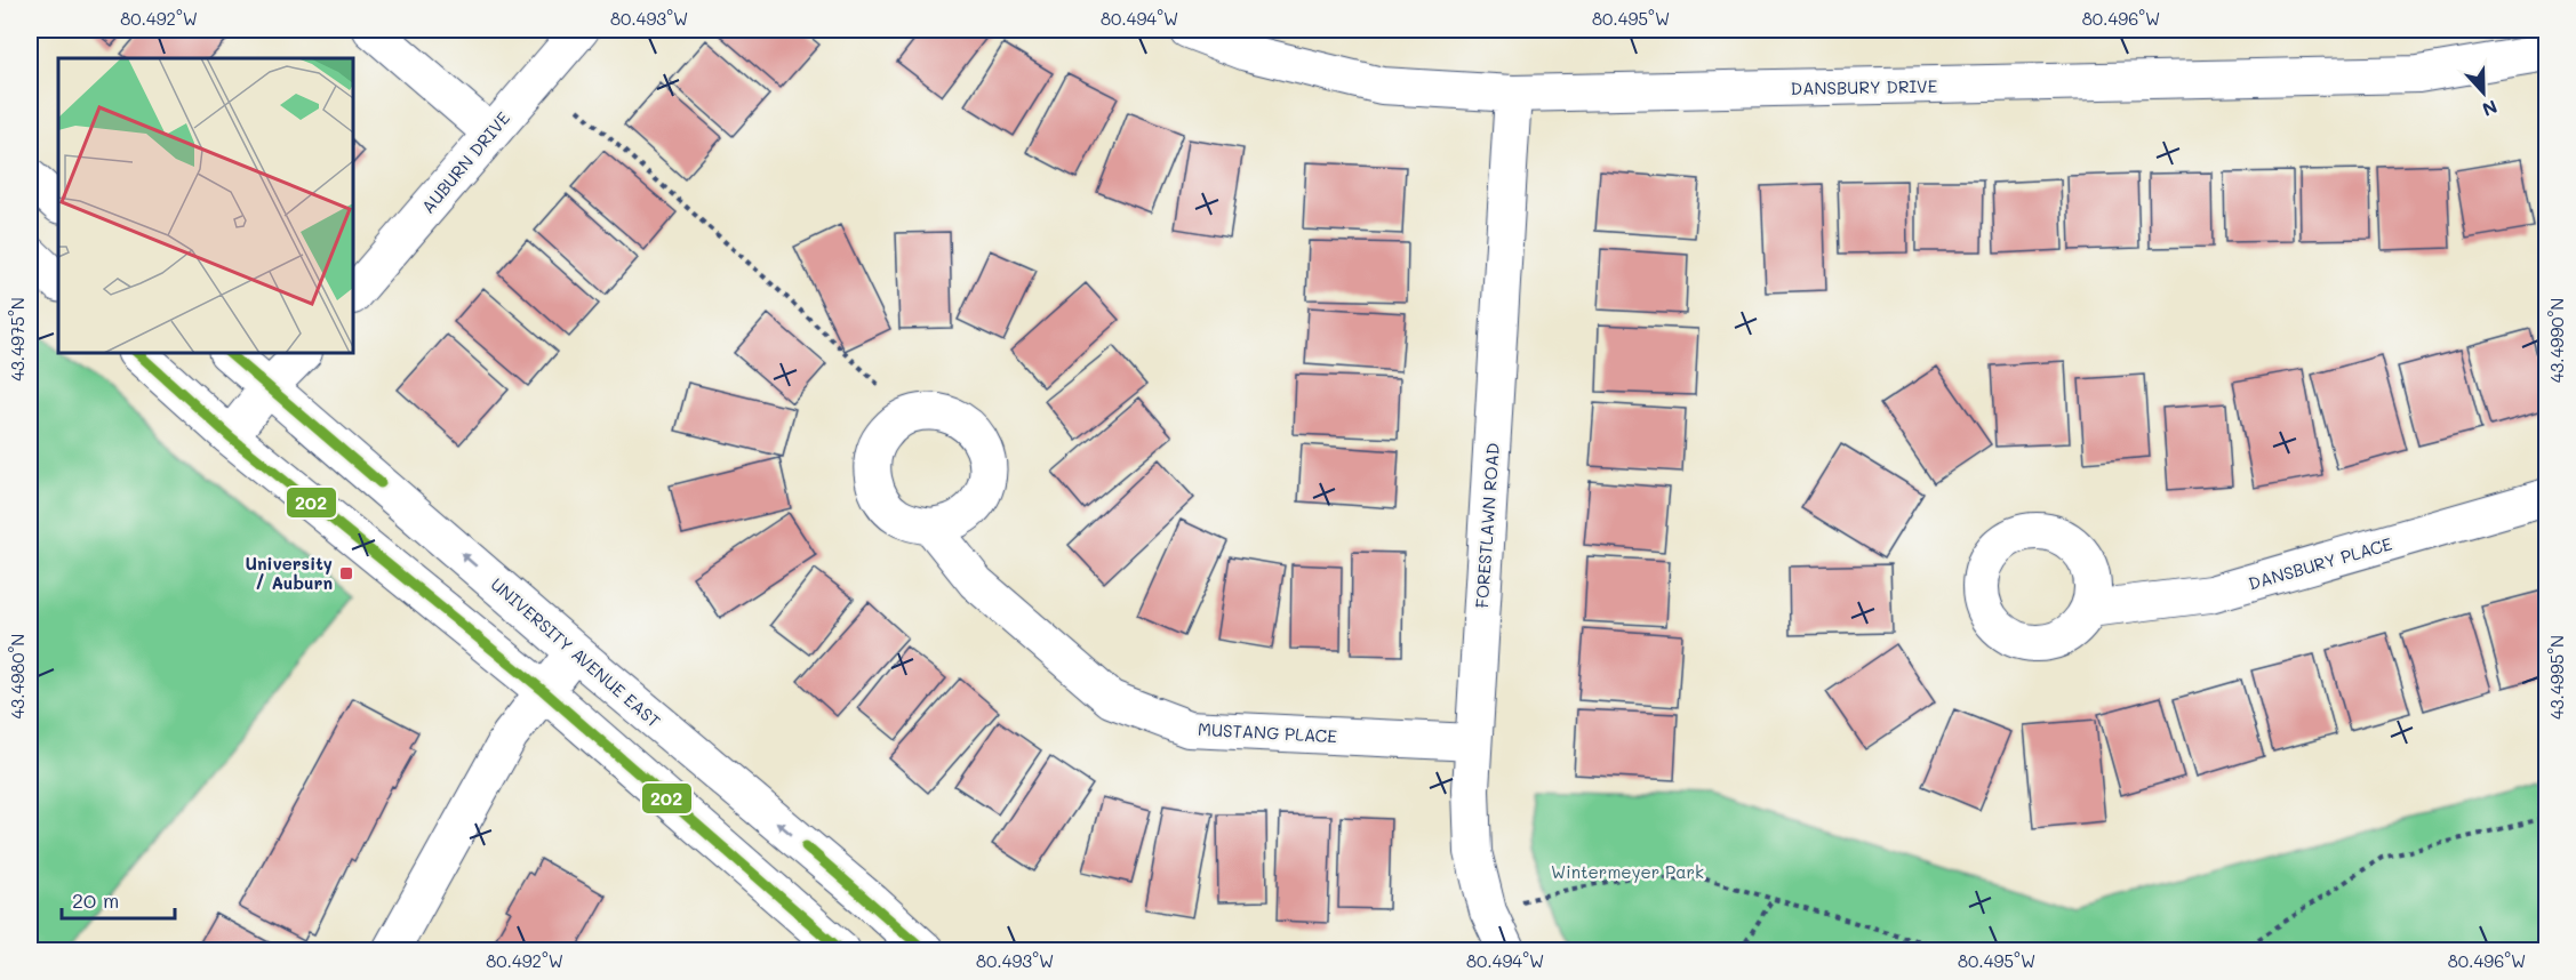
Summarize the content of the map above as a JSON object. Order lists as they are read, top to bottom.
{
  "streets": {
    "main road": ["UNIVERSITY AVENUE EAST"],
    "street": [
      "DANSBURY DRIVE",
      "AUBURN DRIVE",
      "FORESTLAWN ROAD",
      "DANSBURY PLACE",
      "MUSTANG PLACE"
    ]
  },
  "crossings": [
    ["DANSBURY DRIVE", "FORESTLAWN ROAD"],
    ["FORESTLAWN ROAD", "MUSTANG PLACE"]
  ],
  "parks": ["Wintermeyer Park"],
  "places": {
    "transit": ["University / Auburn"]
  },
  "lines": ["transit line 202"],
  "scale_bar": "20 m",
  "north": "bottom",
  "coordinates": [
    "80.492°W",
    "80.493°W",
    "80.494°W",
    "80.495°W",
    "80.496°W",
    "43.4975°N",
    "43.4990°N",
    "43.4980°N",
    "43.4995°N"
  ]
}
